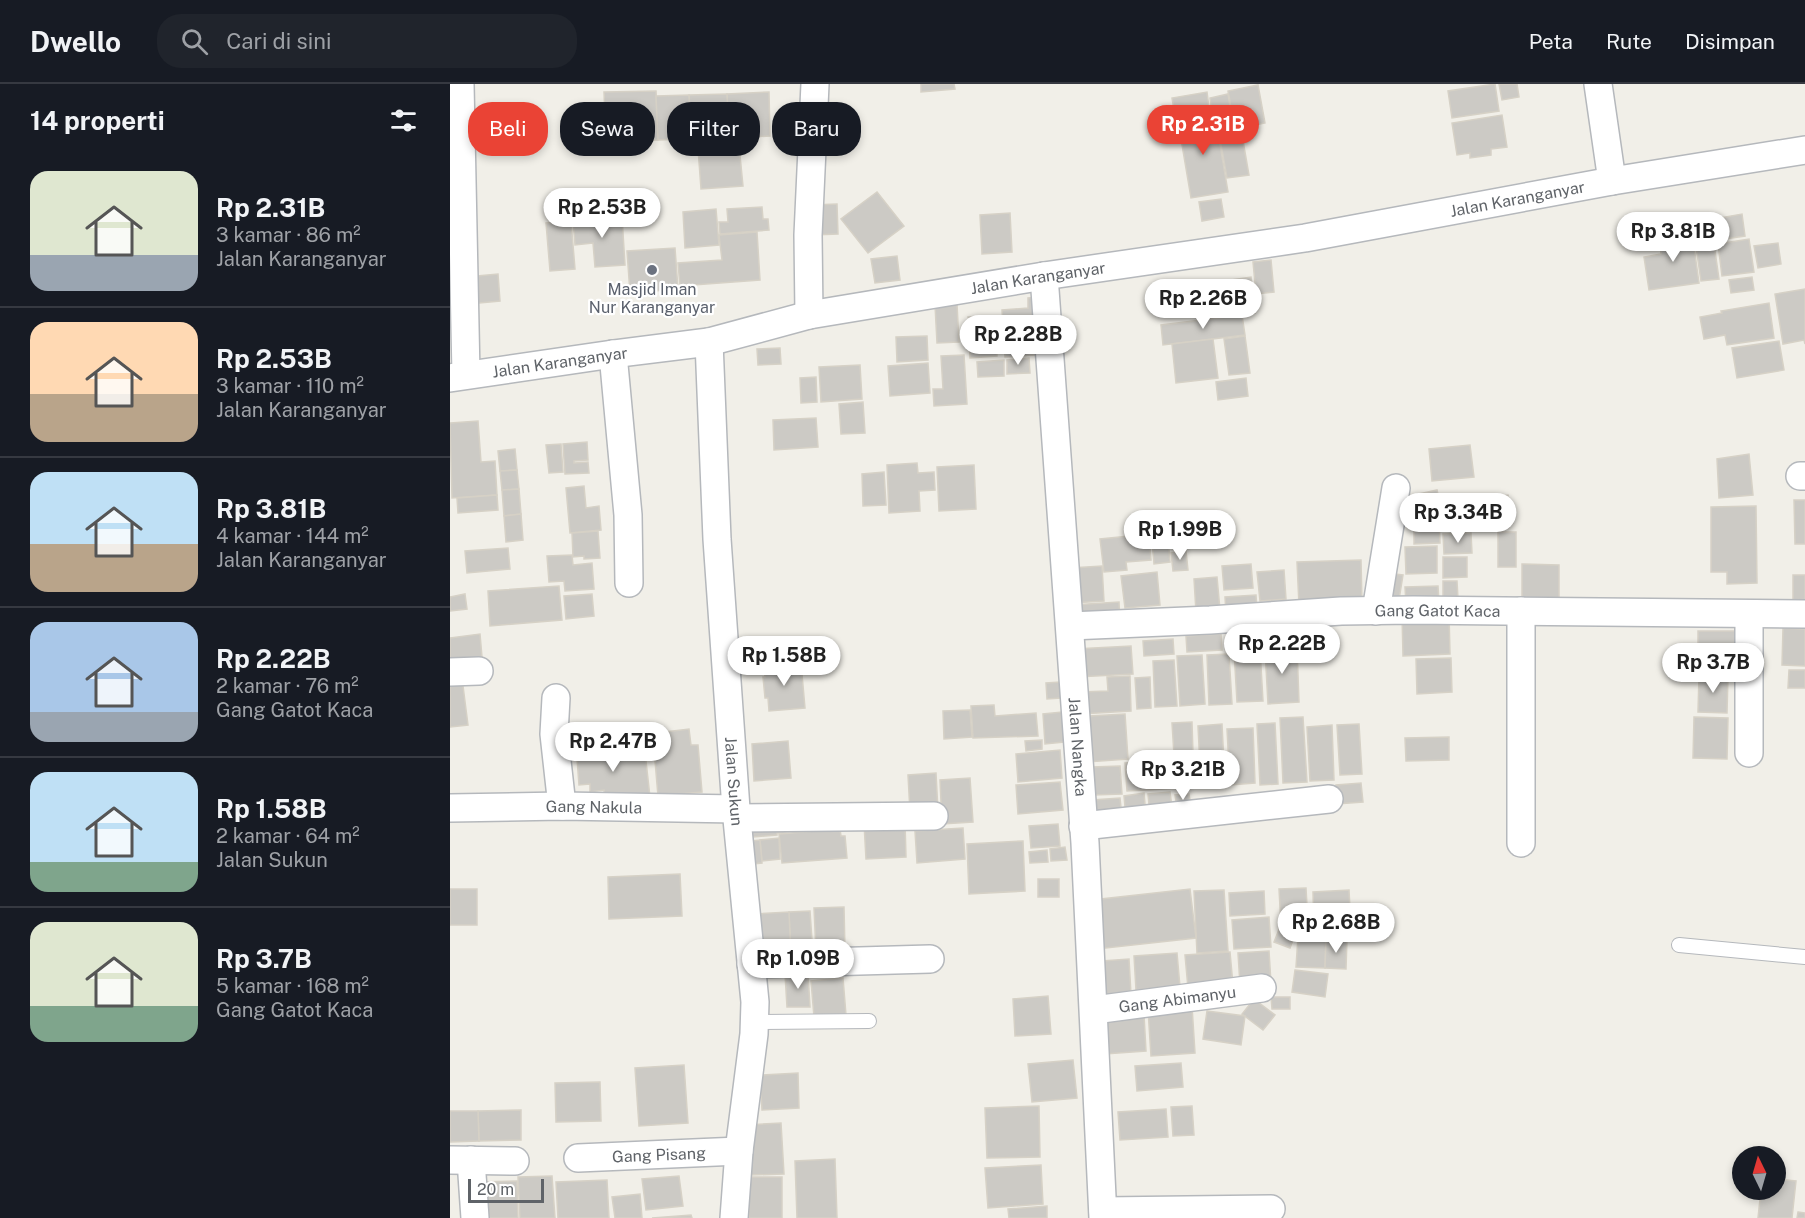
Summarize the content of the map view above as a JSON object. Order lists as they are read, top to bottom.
{
  "streets": {
    "street": [
      "Jalan Karanganyar",
      "Gang Gatot Kaca",
      "Jalan Nangka",
      "Jalan Sukun",
      "Gang Nakula",
      "Gang Abimanyu",
      "Gang Pisang"
    ]
  },
  "crossings": [
    ["Jalan Karanganyar", "Jalan Nangka"],
    ["Jalan Karanganyar", "Jalan Sukun"],
    ["Gang Gatot Kaca", "Jalan Nangka"],
    ["Jalan Nangka", "Gang Abimanyu"],
    ["Jalan Sukun", "Gang Nakula"],
    ["Jalan Sukun", "Gang Pisang"]
  ],
  "places": ["Masjid Iman Nur Karanganyar"],
  "scale_bar": "20 m",
  "north": "top",
  "page": {
    "header": "Dwello",
    "search": "Cari di sini",
    "nav": ["Peta", "Rute", "Disimpan"],
    "heading": "14 properti",
    "chip": [
      "Beli",
      "Sewa",
      "Filter",
      "Baru"
    ],
    "price": [
      "Rp 2.31B",
      "Rp 2.53B",
      "Rp 3.81B",
      "Rp 2.26B",
      "Rp 2.28B",
      "Rp 3.34B",
      "Rp 1.99B",
      "Rp 2.22B",
      "Rp 1.58B",
      "Rp 3.7B",
      "Rp 2.47B",
      "Rp 3.21B",
      "Rp 2.68B",
      "Rp 1.09B"
    ],
    "list": [
      {
        "name": "Rp 2.31B",
        "note": "3 kamar · 86 m² · Jalan Karanganyar"
      },
      {
        "name": "Rp 2.53B",
        "note": "3 kamar · 110 m² · Jalan Karanganyar"
      },
      {
        "name": "Rp 3.81B",
        "note": "4 kamar · 144 m² · Jalan Karanganyar"
      },
      {
        "name": "Rp 2.22B",
        "note": "2 kamar · 76 m² · Gang Gatot Kaca"
      },
      {
        "name": "Rp 1.58B",
        "note": "2 kamar · 64 m² · Jalan Sukun"
      },
      {
        "name": "Rp 3.7B",
        "note": "5 kamar · 168 m² · Gang Gatot Kaca"
      }
    ],
    "scale": "20 m"
  }
}
